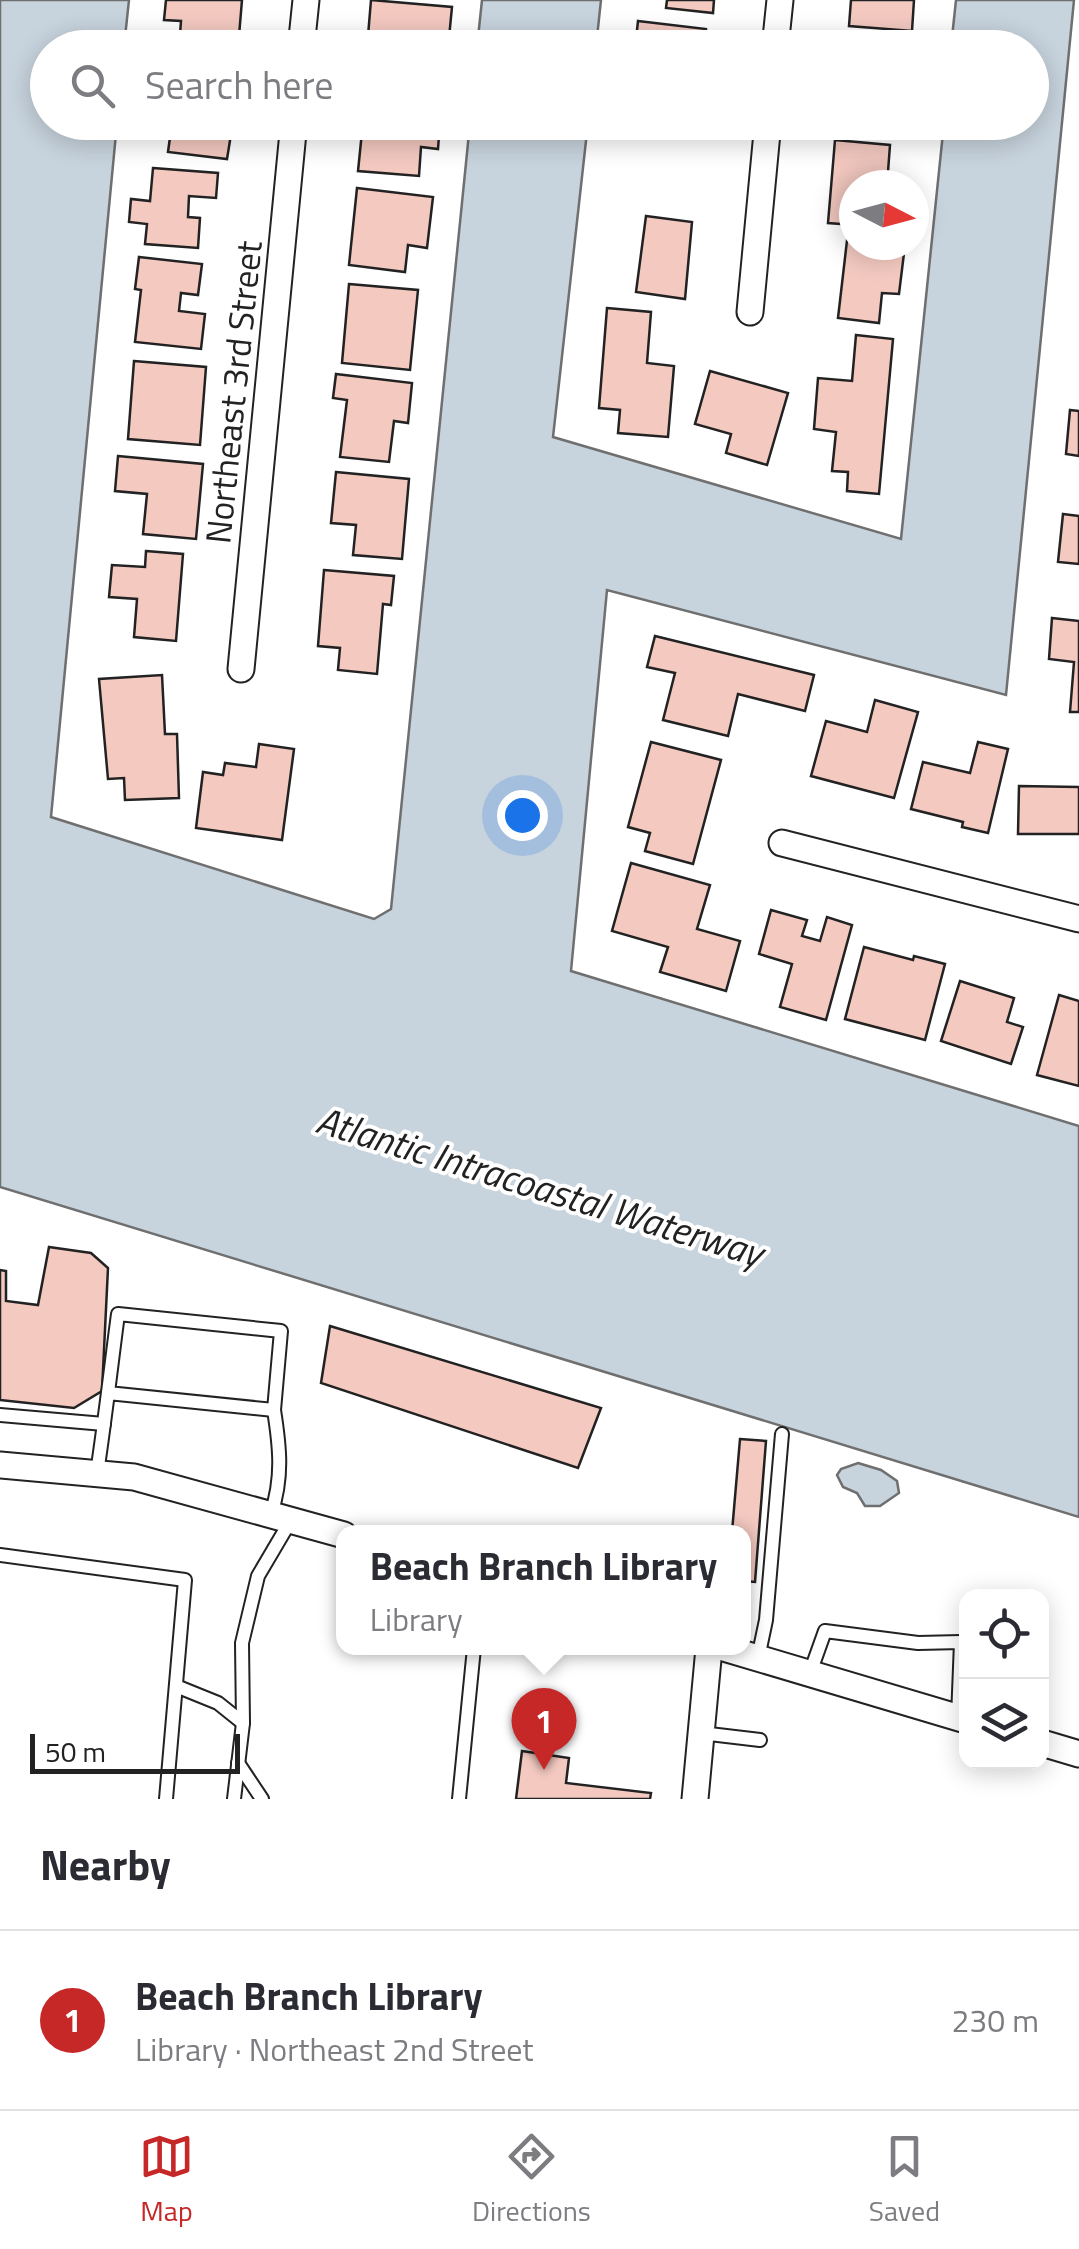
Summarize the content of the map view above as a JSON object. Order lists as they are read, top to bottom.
{
  "streets": {
    "street": ["Northeast 3rd Street"]
  },
  "water": ["Atlantic Intracoastal Waterway"],
  "scale_bar": "50 m",
  "north": "right",
  "page": {
    "search": "Search here",
    "popup": ["Beach Branch Library", "Library"],
    "pins": "1",
    "scale": "50 m",
    "heading": "Nearby",
    "list": [
      {
        "mark": "1",
        "name": "Beach Branch Library",
        "note": "Library · Northeast 2nd Street",
        "value": "230 m"
      }
    ],
    "nav": ["Map", "Directions", "Saved"]
  }
}
